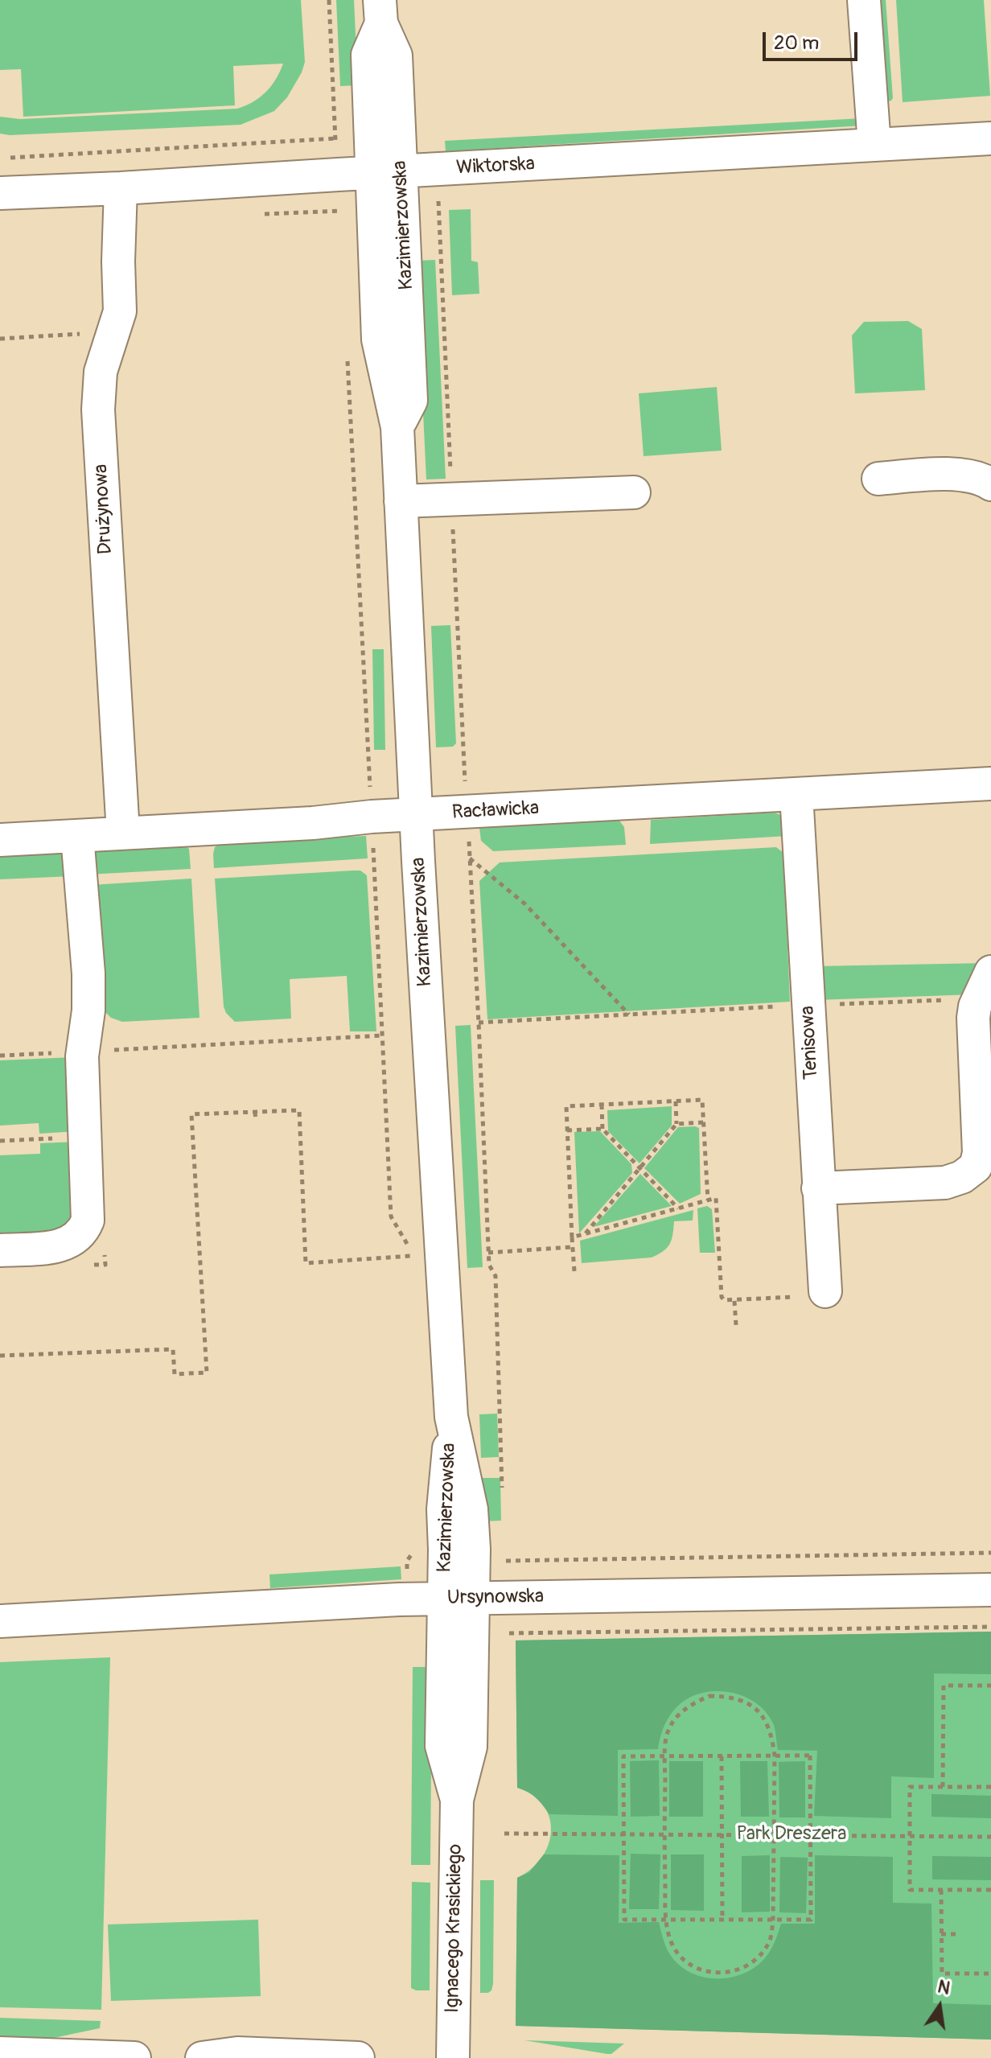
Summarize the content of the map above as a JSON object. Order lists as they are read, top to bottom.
{
  "streets": {
    "street": [
      "Wiktorska",
      "Kazimierzowska",
      "Drużynowa",
      "Racławicka",
      "Tenisowa",
      "Ursynowska",
      "Ignacego Krasickiego"
    ]
  },
  "crossings": [
    ["Wiktorska", "Kazimierzowska"],
    ["Wiktorska", "Drużynowa"],
    ["Kazimierzowska", "Racławicka"],
    ["Kazimierzowska", "Ursynowska"],
    ["Kazimierzowska", "Ignacego Krasickiego"],
    ["Drużynowa", "Racławicka"],
    ["Racławicka", "Tenisowa"],
    ["Ursynowska", "Ignacego Krasickiego"]
  ],
  "parks": ["Park Dreszera"],
  "scale_bar": "20 m",
  "north": "top"
}
